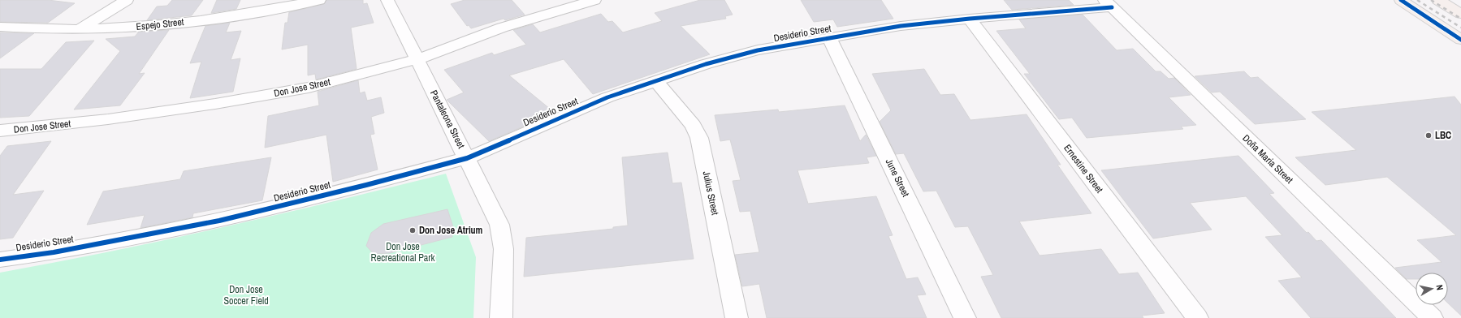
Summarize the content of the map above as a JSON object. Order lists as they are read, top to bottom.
{
  "streets": {
    "street": [
      "Espejo Street",
      "Desiderio Street",
      "Don Jose Street",
      "Pantaleona Street",
      "Doña Maria Street",
      "Ernestine Street",
      "June Street",
      "Julius Street"
    ]
  },
  "crossings": [
    ["Desiderio Street", "Pantaleona Street"],
    ["Desiderio Street", "Doña Maria Street"],
    ["Desiderio Street", "Ernestine Street"],
    ["Desiderio Street", "June Street"],
    ["Desiderio Street", "Julius Street"],
    ["Don Jose Street", "Pantaleona Street"]
  ],
  "parks": ["Don Jose Recreational Park", "Don Jose Soccer Field"],
  "places": ["LBC", "Don Jose Atrium"],
  "north": "right"
}
